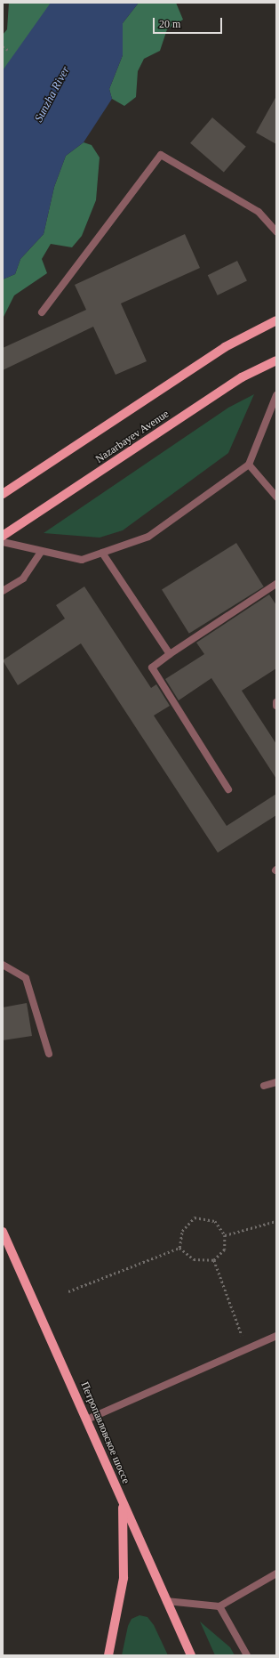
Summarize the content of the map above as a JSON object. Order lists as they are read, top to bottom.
{
  "streets": {
    "main road": ["Nazarbayev Avenue", "Петропавловское шоссе"]
  },
  "water": ["Sunzha River"],
  "scale_bar": "20 m"
}
